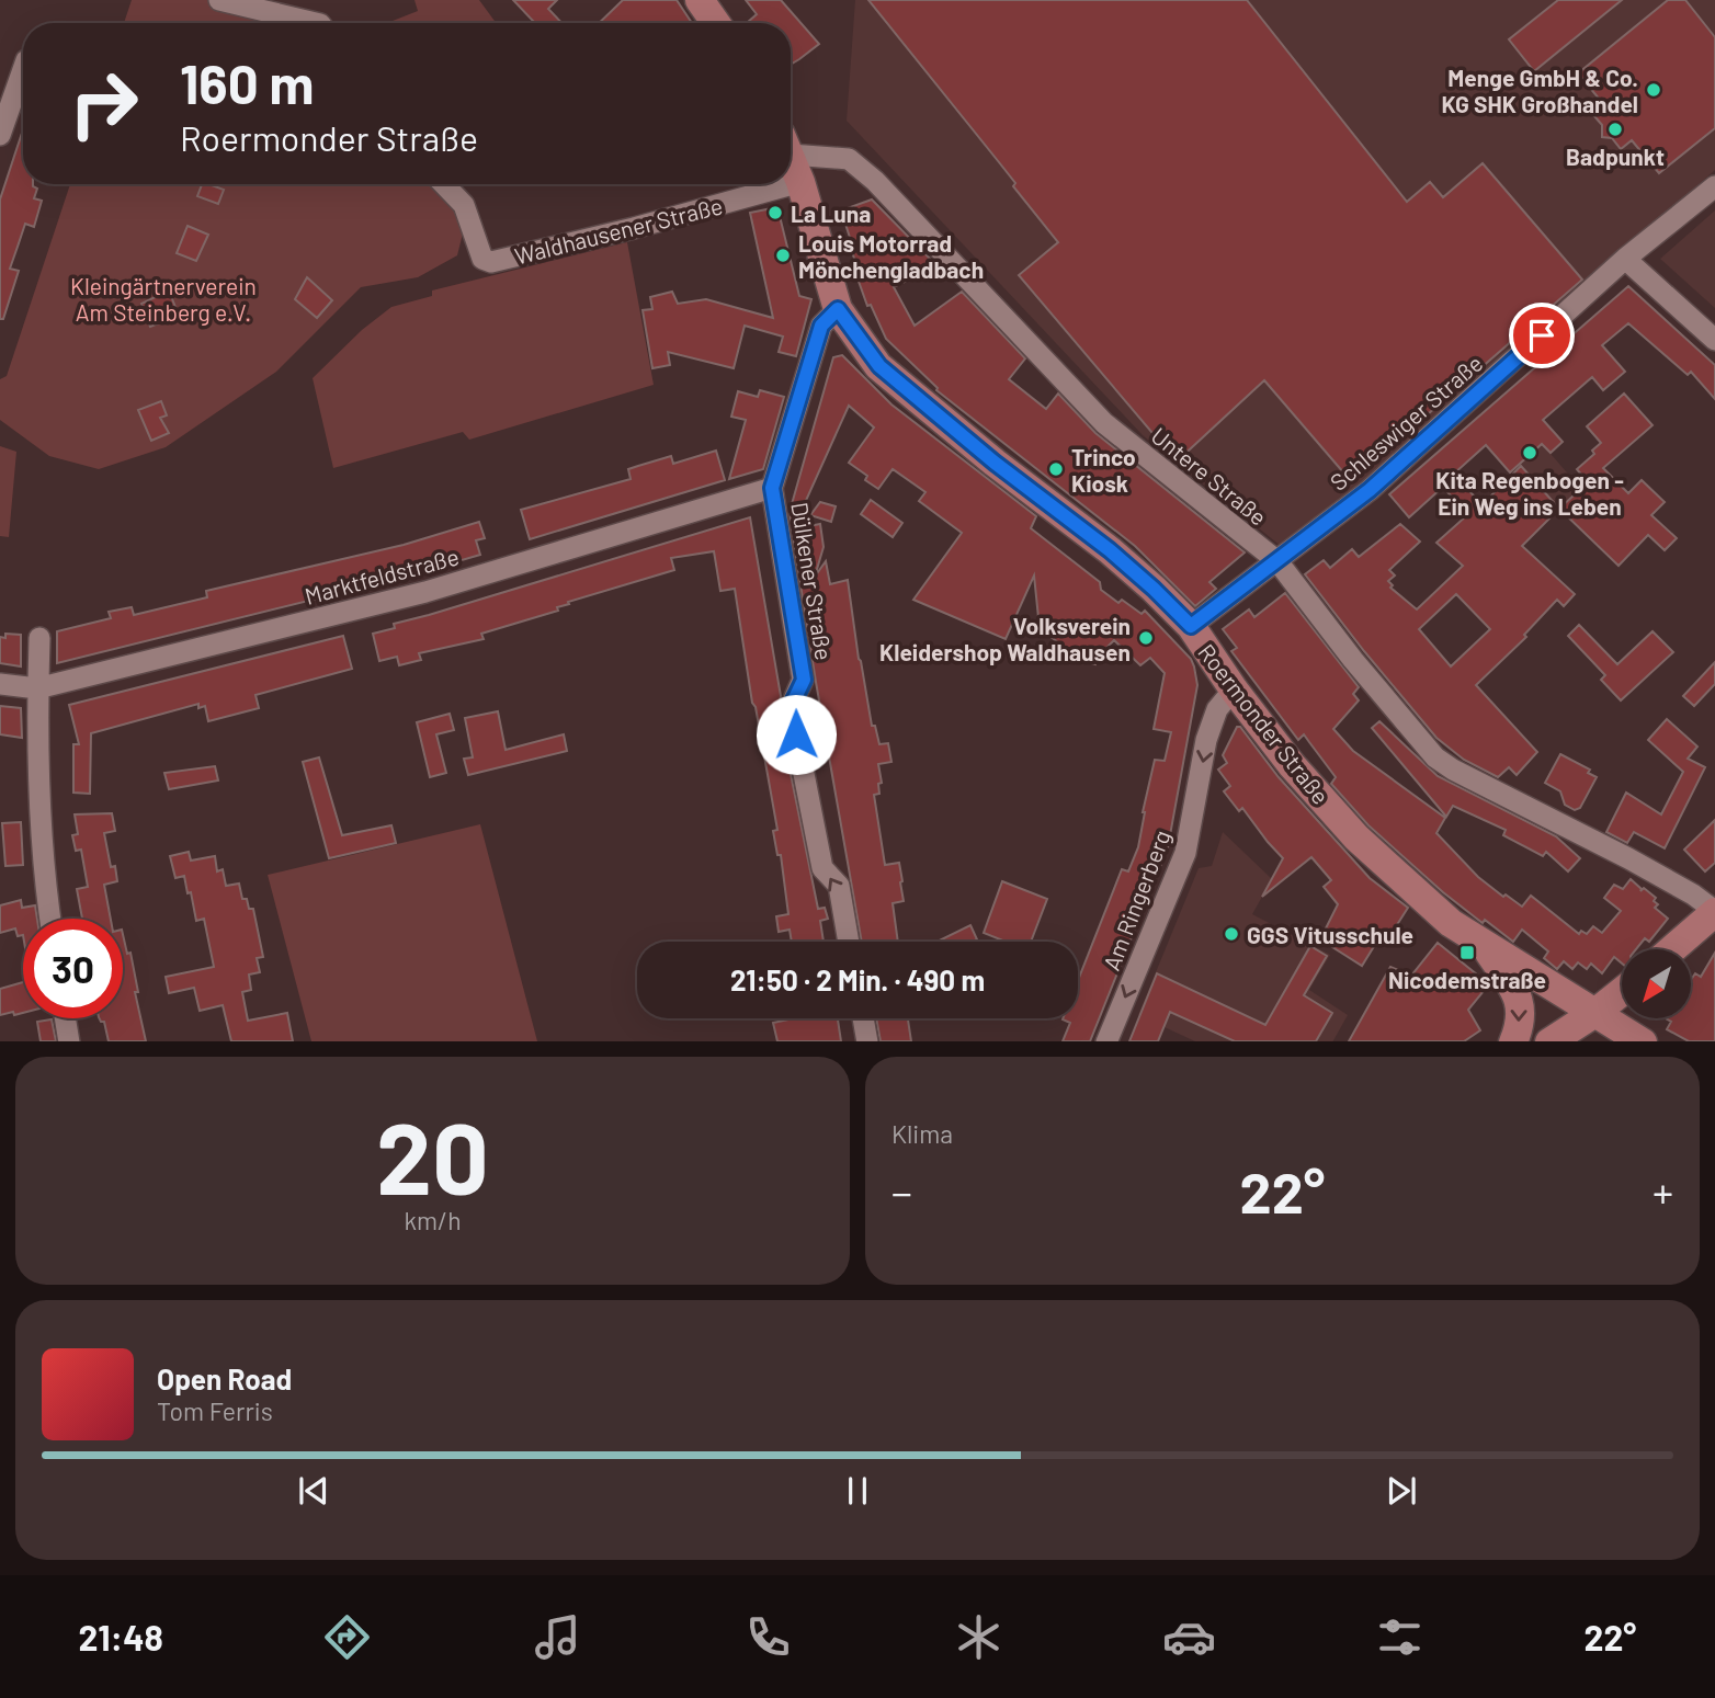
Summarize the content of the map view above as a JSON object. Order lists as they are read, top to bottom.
{
  "streets": {
    "street": [
      "Waldhausener Straße",
      "Schleswiger Straße",
      "Untere Straße",
      "Marktfeldstraße",
      "Dülkener Straße",
      "Roermonder Straße",
      "Am Ringerberg"
    ]
  },
  "crossings": [
    ["Waldhausener Straße", "Roermonder Straße"],
    ["Schleswiger Straße", "Untere Straße"],
    ["Schleswiger Straße", "Roermonder Straße"],
    ["Marktfeldstraße", "Dülkener Straße"],
    ["Dülkener Straße", "Roermonder Straße"],
    ["Roermonder Straße", "Am Ringerberg"]
  ],
  "one_way": ["Dülkener Straße", "Am Ringerberg"],
  "parks": ["Kleingärtnerverein Am Steinberg e.V."],
  "places": {
    "other": [
      "Menge GmbH & Co. KG SHK Großhandel",
      "Badpunkt",
      "La Luna",
      "Louis Motorrad Mönchengladbach",
      "Kita Regenbogen - Ein Weg ins Leben",
      "Trinco Kiosk",
      "Volksverein Kleidershop Waldhausen",
      "GGS Vitusschule"
    ],
    "transit": ["Nicodemstraße"]
  },
  "north": "bottom left",
  "page": {
    "turn": ["160 m", "Roermonder Straße"],
    "limit": "30",
    "trip": "21:50 · 2 Min. · 490 m",
    "tile": [
      ["20", "km/h"],
      "Klima"
    ],
    "heat": ["−", "22°", "+"],
    "song": ["Open Road", "Tom Ferris"],
    "tabs": ["21:48", "22°"]
  }
}
